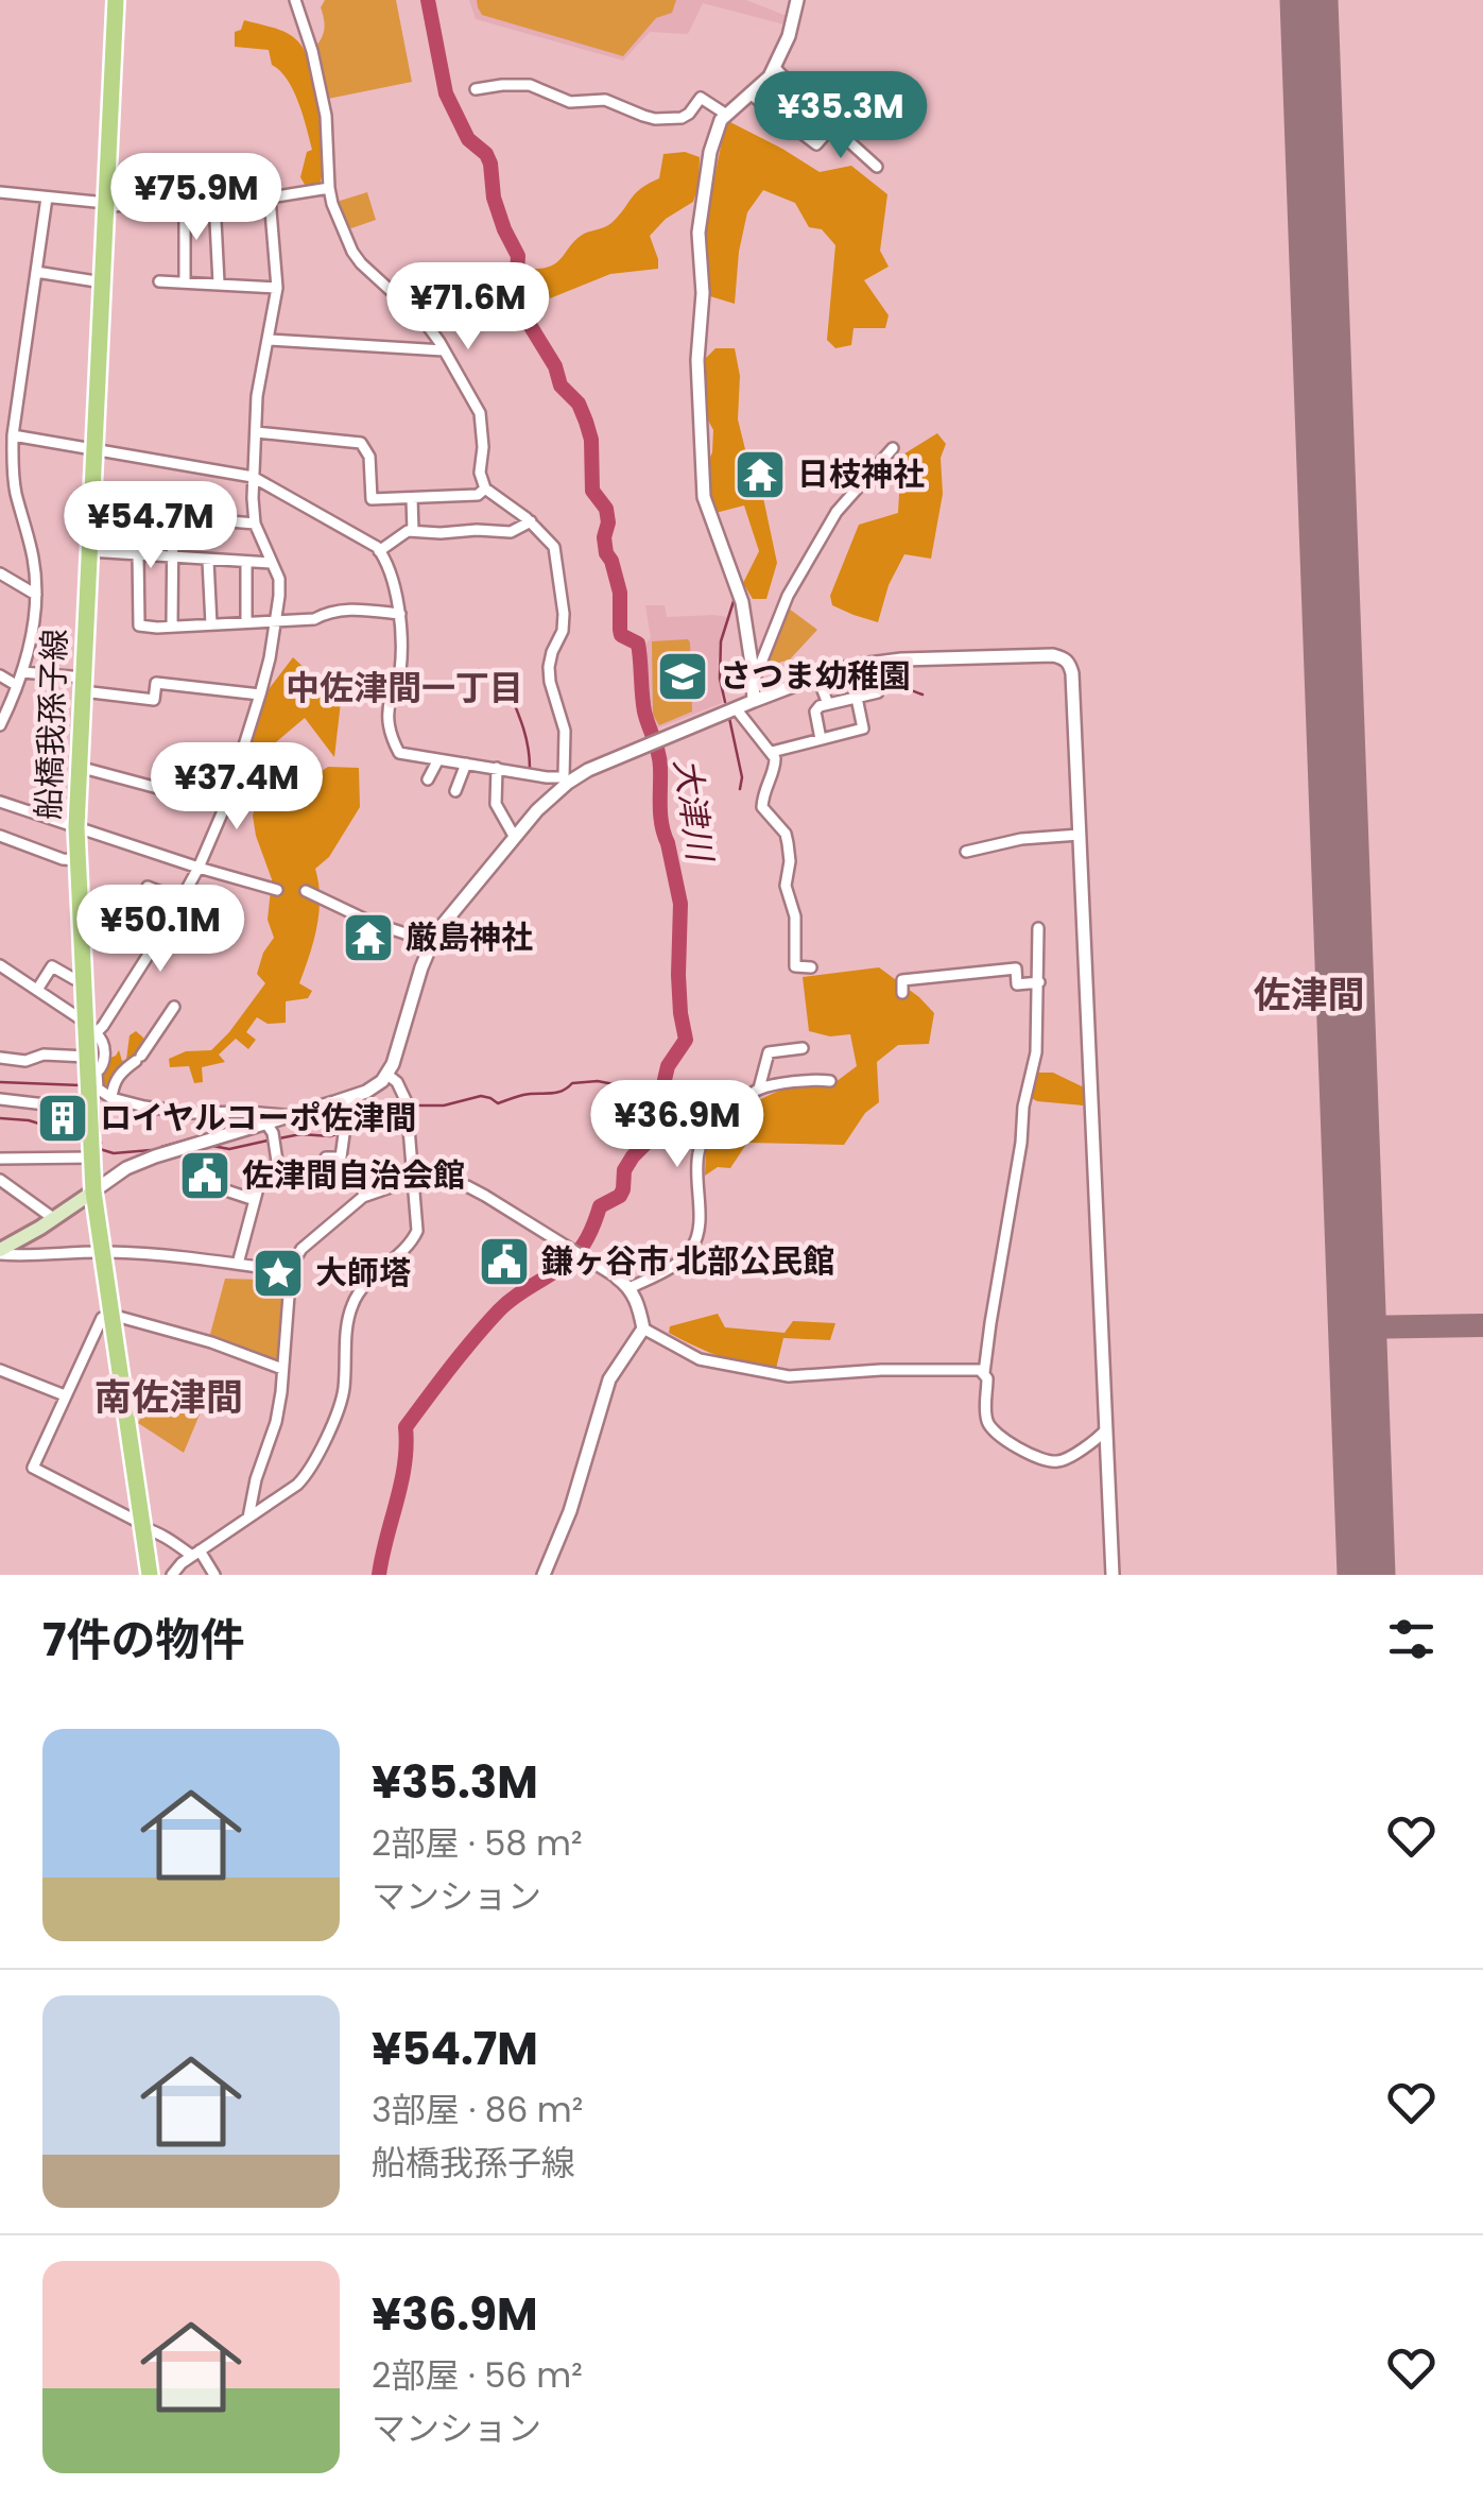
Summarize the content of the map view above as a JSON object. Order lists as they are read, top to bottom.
{
  "streets": {
    "main road": ["船橋我孫子線"]
  },
  "districts": ["中佐津間一丁目", "佐津間", "南佐津間"],
  "water": ["大津川"],
  "places": {
    "temple": ["日枝神社", "厳島神社"],
    "school or university": ["さつま幼稚園"],
    "building": ["ロイヤルコーポ佐津間"],
    "public building": ["佐津間自治会館", "鎌ヶ谷市 北部公民館"],
    "place": ["大師塔"]
  },
  "page": {
    "price": [
      "¥35.3M",
      "¥75.9M",
      "¥71.6M",
      "¥54.7M",
      "¥37.4M",
      "¥50.1M",
      "¥36.9M"
    ],
    "heading": "7件の物件",
    "list": [
      {
        "name": "¥35.3M",
        "note": "2部屋 · 58 m² · マンション"
      },
      {
        "name": "¥54.7M",
        "note": "3部屋 · 86 m² · 船橋我孫子線"
      },
      {
        "name": "¥36.9M",
        "note": "2部屋 · 56 m² · マンション"
      }
    ]
  }
}
